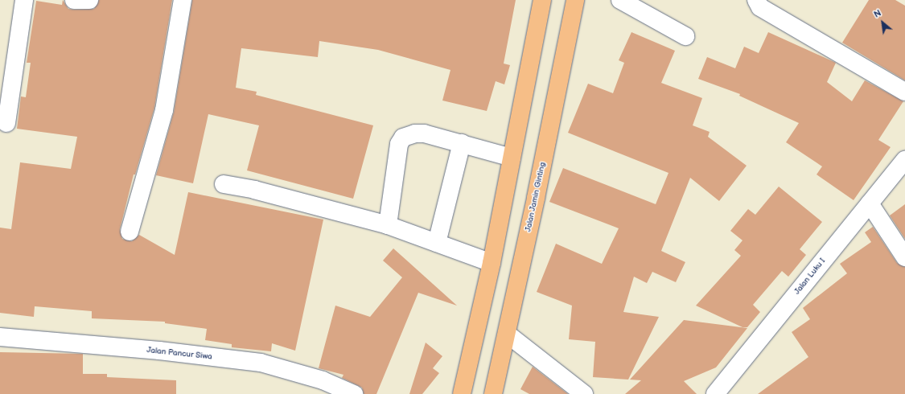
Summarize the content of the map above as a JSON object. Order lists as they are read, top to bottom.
{
  "streets": {
    "highway": ["Jalan Jamin Ginting"],
    "street": ["Jalan Luku I", "Jalan Pancur Siwa"]
  },
  "north": "top left"
}
